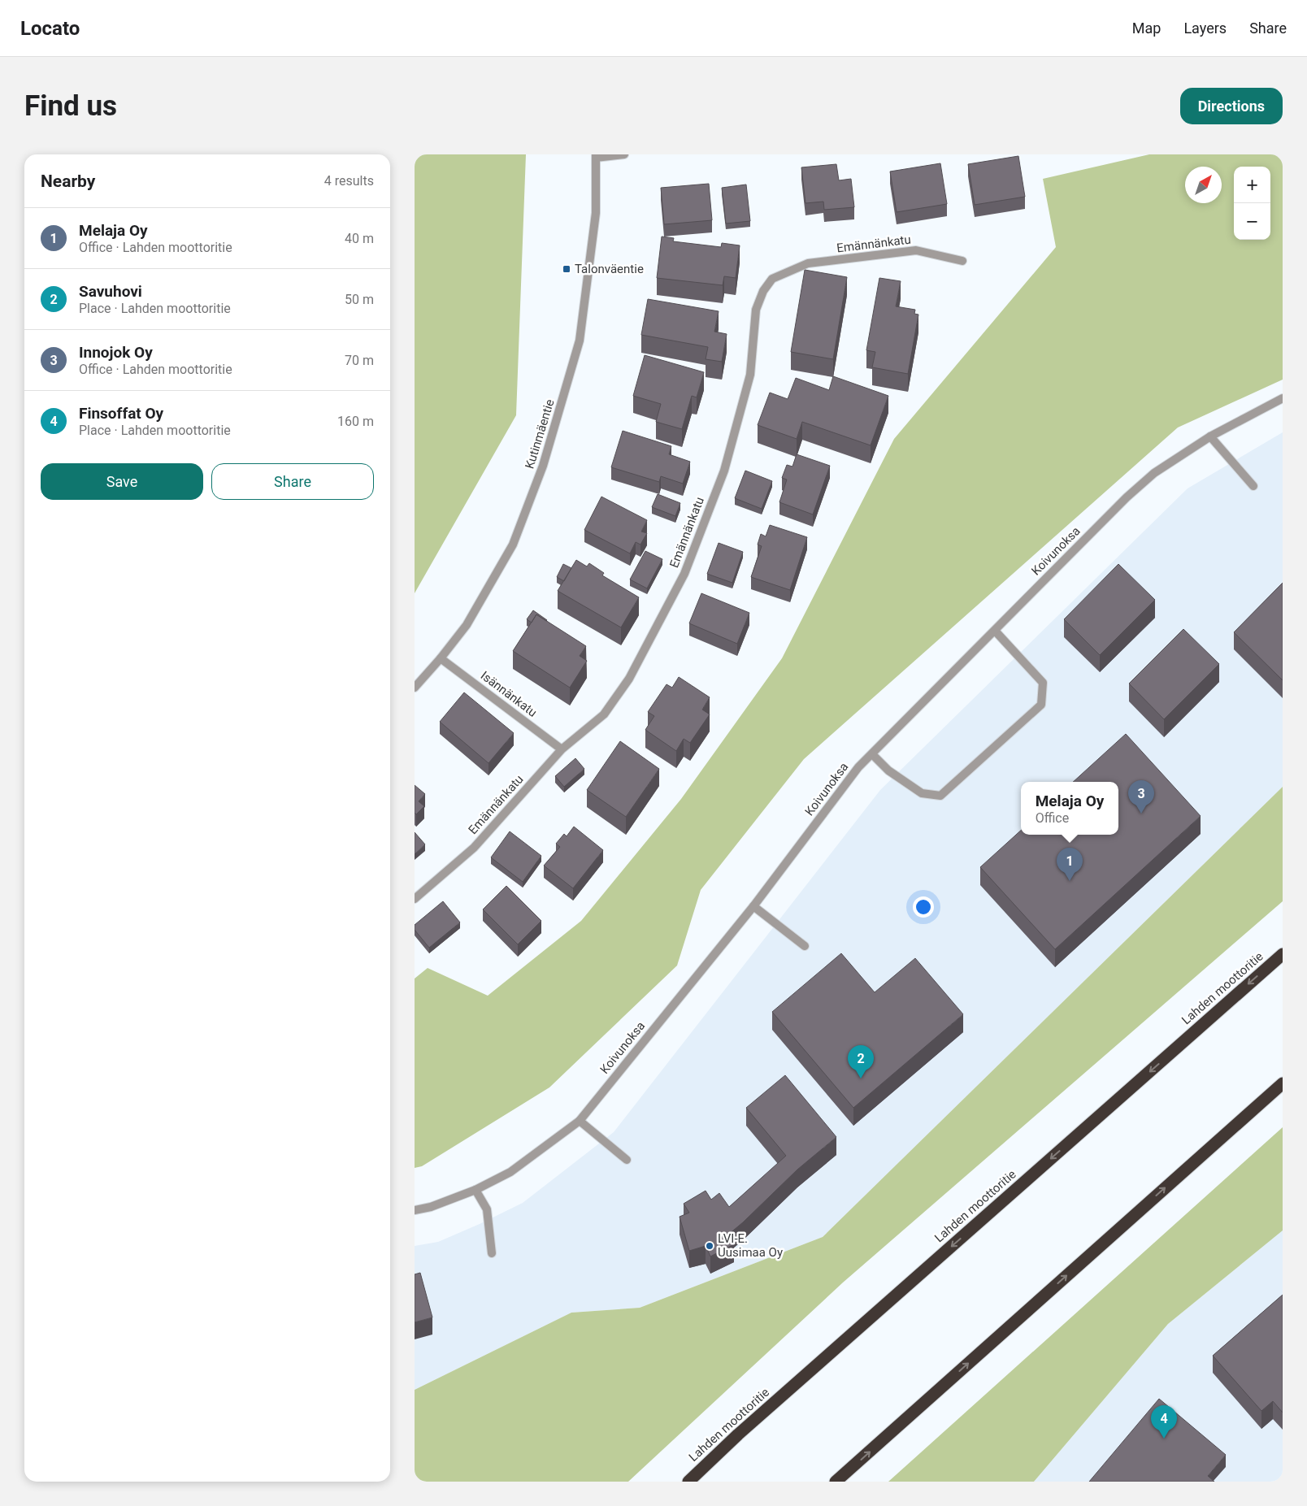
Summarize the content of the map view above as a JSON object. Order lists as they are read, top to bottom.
{
  "streets": {
    "highway": ["Lahden moottoritie"],
    "street": [
      "Emännänkatu",
      "Kutinmäentie",
      "Koivunoksa",
      "Isännänkatu"
    ]
  },
  "crossings": [
    ["Emännänkatu", "Isännänkatu"],
    ["Kutinmäentie", "Isännänkatu"]
  ],
  "places": {
    "transit": ["Talonväentie"],
    "other": ["LVI-E. Uusimaa Oy"]
  },
  "north": "top right",
  "page": {
    "header": "Locato",
    "nav": ["Map", "Layers", "Share"],
    "buttons": [
      "Directions",
      ["Save", "Share"]
    ],
    "title": "Find us",
    "heading": ["Nearby", "4 results"],
    "map_buttons": ["+", "−"],
    "list": [
      {
        "mark": "1",
        "name": "Melaja Oy",
        "note": "Office · Lahden moottoritie",
        "value": "40 m"
      },
      {
        "mark": "2",
        "name": "Savuhovi",
        "note": "Place · Lahden moottoritie",
        "value": "50 m"
      },
      {
        "mark": "3",
        "name": "Innojok Oy",
        "note": "Office · Lahden moottoritie",
        "value": "70 m"
      },
      {
        "mark": "4",
        "name": "Finsoffat Oy",
        "note": "Place · Lahden moottoritie",
        "value": "160 m"
      }
    ],
    "pins": [
      "3",
      "1",
      "2",
      "4"
    ],
    "popup": ["Melaja Oy", "Office"]
  }
}
